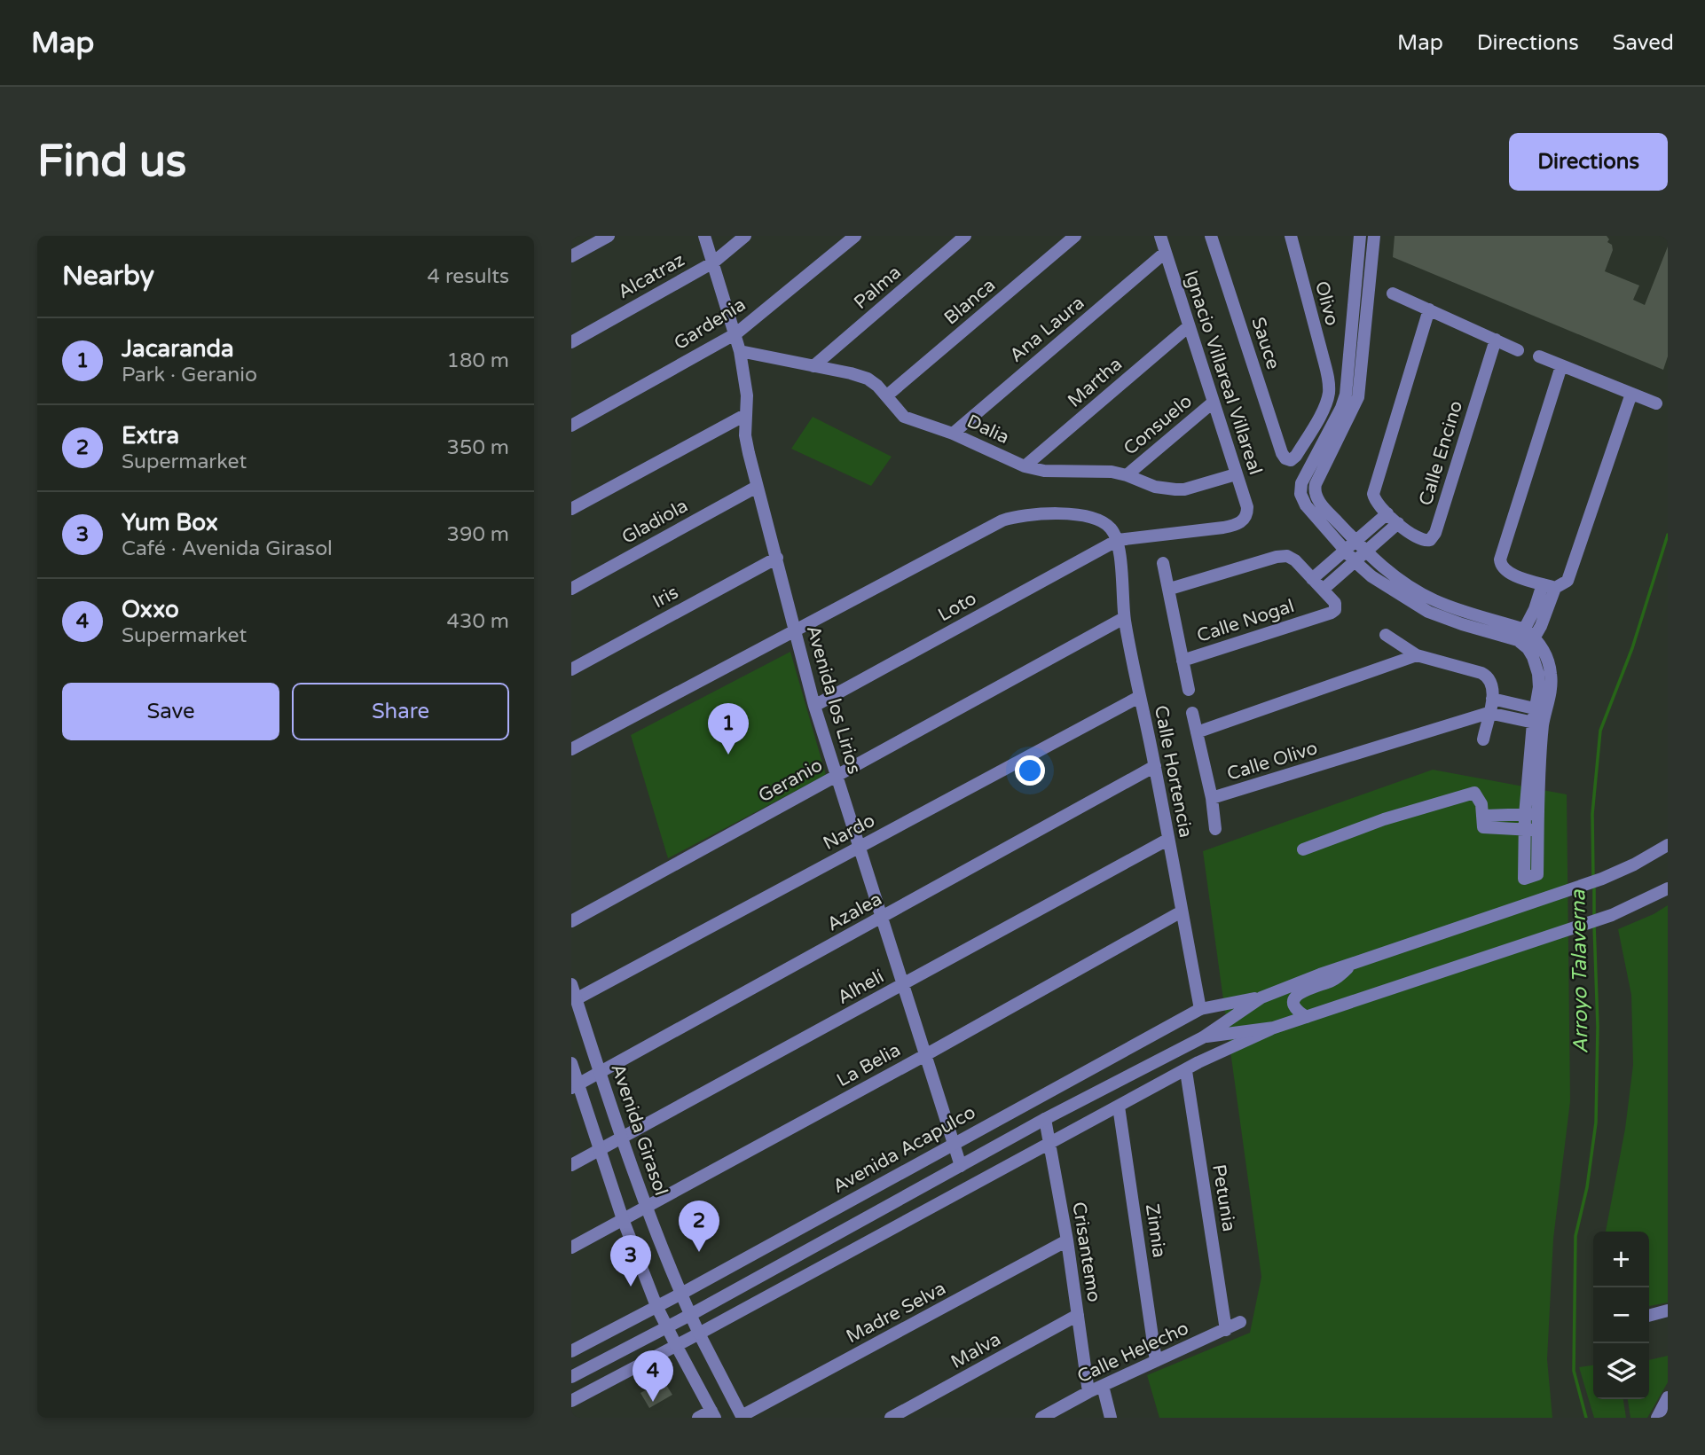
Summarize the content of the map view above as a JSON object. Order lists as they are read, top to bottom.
{
  "streets": {
    "street": [
      "Alcatraz",
      "Palma",
      "Blanca",
      "Olivo",
      "Gardenia",
      "Ana Laura",
      "Sauce",
      "Ignacio Villareal Villareal",
      "Martha",
      "Consuelo",
      "Dalia",
      "Calle Encino",
      "Gladiola",
      "Iris",
      "Loto",
      "Calle Nogal",
      "Avenida los Lirios",
      "Calle Olivo",
      "Calle Hortencia",
      "Geranio",
      "Nardo",
      "Azalea",
      "Alhelí",
      "La Belia",
      "Avenida Girasol",
      "Avenida Acapulco",
      "Petunia",
      "Zinnia",
      "Crisantemo",
      "Madre Selva",
      "Malva",
      "Calle Helecho"
    ]
  },
  "crossings": [
    ["Alcatraz", "Avenida los Lirios"],
    ["Palma", "Dalia"],
    ["Blanca", "Dalia"],
    ["Olivo", "Sauce"],
    ["Gardenia", "Avenida los Lirios"],
    ["Ana Laura", "Ignacio Villareal Villareal"],
    ["Ana Laura", "Dalia"],
    ["Ignacio Villareal Villareal", "Martha"],
    ["Ignacio Villareal Villareal", "Consuelo"],
    ["Ignacio Villareal Villareal", "Dalia"],
    ["Ignacio Villareal Villareal", "Loto"],
    ["Ignacio Villareal Villareal", "Calle Hortencia"],
    ["Martha", "Dalia"],
    ["Consuelo", "Dalia"],
    ["Dalia", "Avenida los Lirios"],
    ["Gladiola", "Avenida los Lirios"],
    ["Iris", "Avenida los Lirios"],
    ["Loto", "Avenida los Lirios"],
    ["Loto", "Calle Hortencia"],
    ["Avenida los Lirios", "Geranio"],
    ["Avenida los Lirios", "Nardo"],
    ["Avenida los Lirios", "Azalea"],
    ["Avenida los Lirios", "Alhelí"],
    ["Avenida los Lirios", "La Belia"],
    ["Avenida los Lirios", "Avenida Acapulco"],
    ["Calle Hortencia", "Geranio"],
    ["Calle Hortencia", "Nardo"],
    ["Calle Hortencia", "Azalea"],
    ["Calle Hortencia", "Alhelí"],
    ["Calle Hortencia", "La Belia"],
    ["Calle Hortencia", "Avenida Acapulco"],
    ["Nardo", "Avenida Girasol"],
    ["Azalea", "Avenida Girasol"],
    ["Alhelí", "Avenida Girasol"],
    ["La Belia", "Avenida Girasol"],
    ["Avenida Girasol", "Avenida Acapulco"],
    ["Avenida Girasol", "Madre Selva"],
    ["Petunia", "Calle Helecho"],
    ["Zinnia", "Calle Helecho"],
    ["Crisantemo", "Madre Selva"],
    ["Crisantemo", "Malva"],
    ["Crisantemo", "Calle Helecho"]
  ],
  "water": ["Arroyo Talaverna"],
  "page": {
    "header": "Map",
    "nav": ["Map", "Directions", "Saved"],
    "buttons": [
      "Directions",
      ["Save", "Share"]
    ],
    "title": "Find us",
    "heading": ["Nearby", "4 results"],
    "list": [
      {
        "mark": "1",
        "name": "Jacaranda",
        "note": "Park · Geranio",
        "value": "180 m"
      },
      {
        "mark": "2",
        "name": "Extra",
        "note": "Supermarket",
        "value": "350 m"
      },
      {
        "mark": "3",
        "name": "Yum Box",
        "note": "Café · Avenida Girasol",
        "value": "390 m"
      },
      {
        "mark": "4",
        "name": "Oxxo",
        "note": "Supermarket",
        "value": "430 m"
      }
    ],
    "pins": [
      "1",
      "2",
      "3",
      "4"
    ],
    "map_buttons": ["+", "−"]
  }
}
